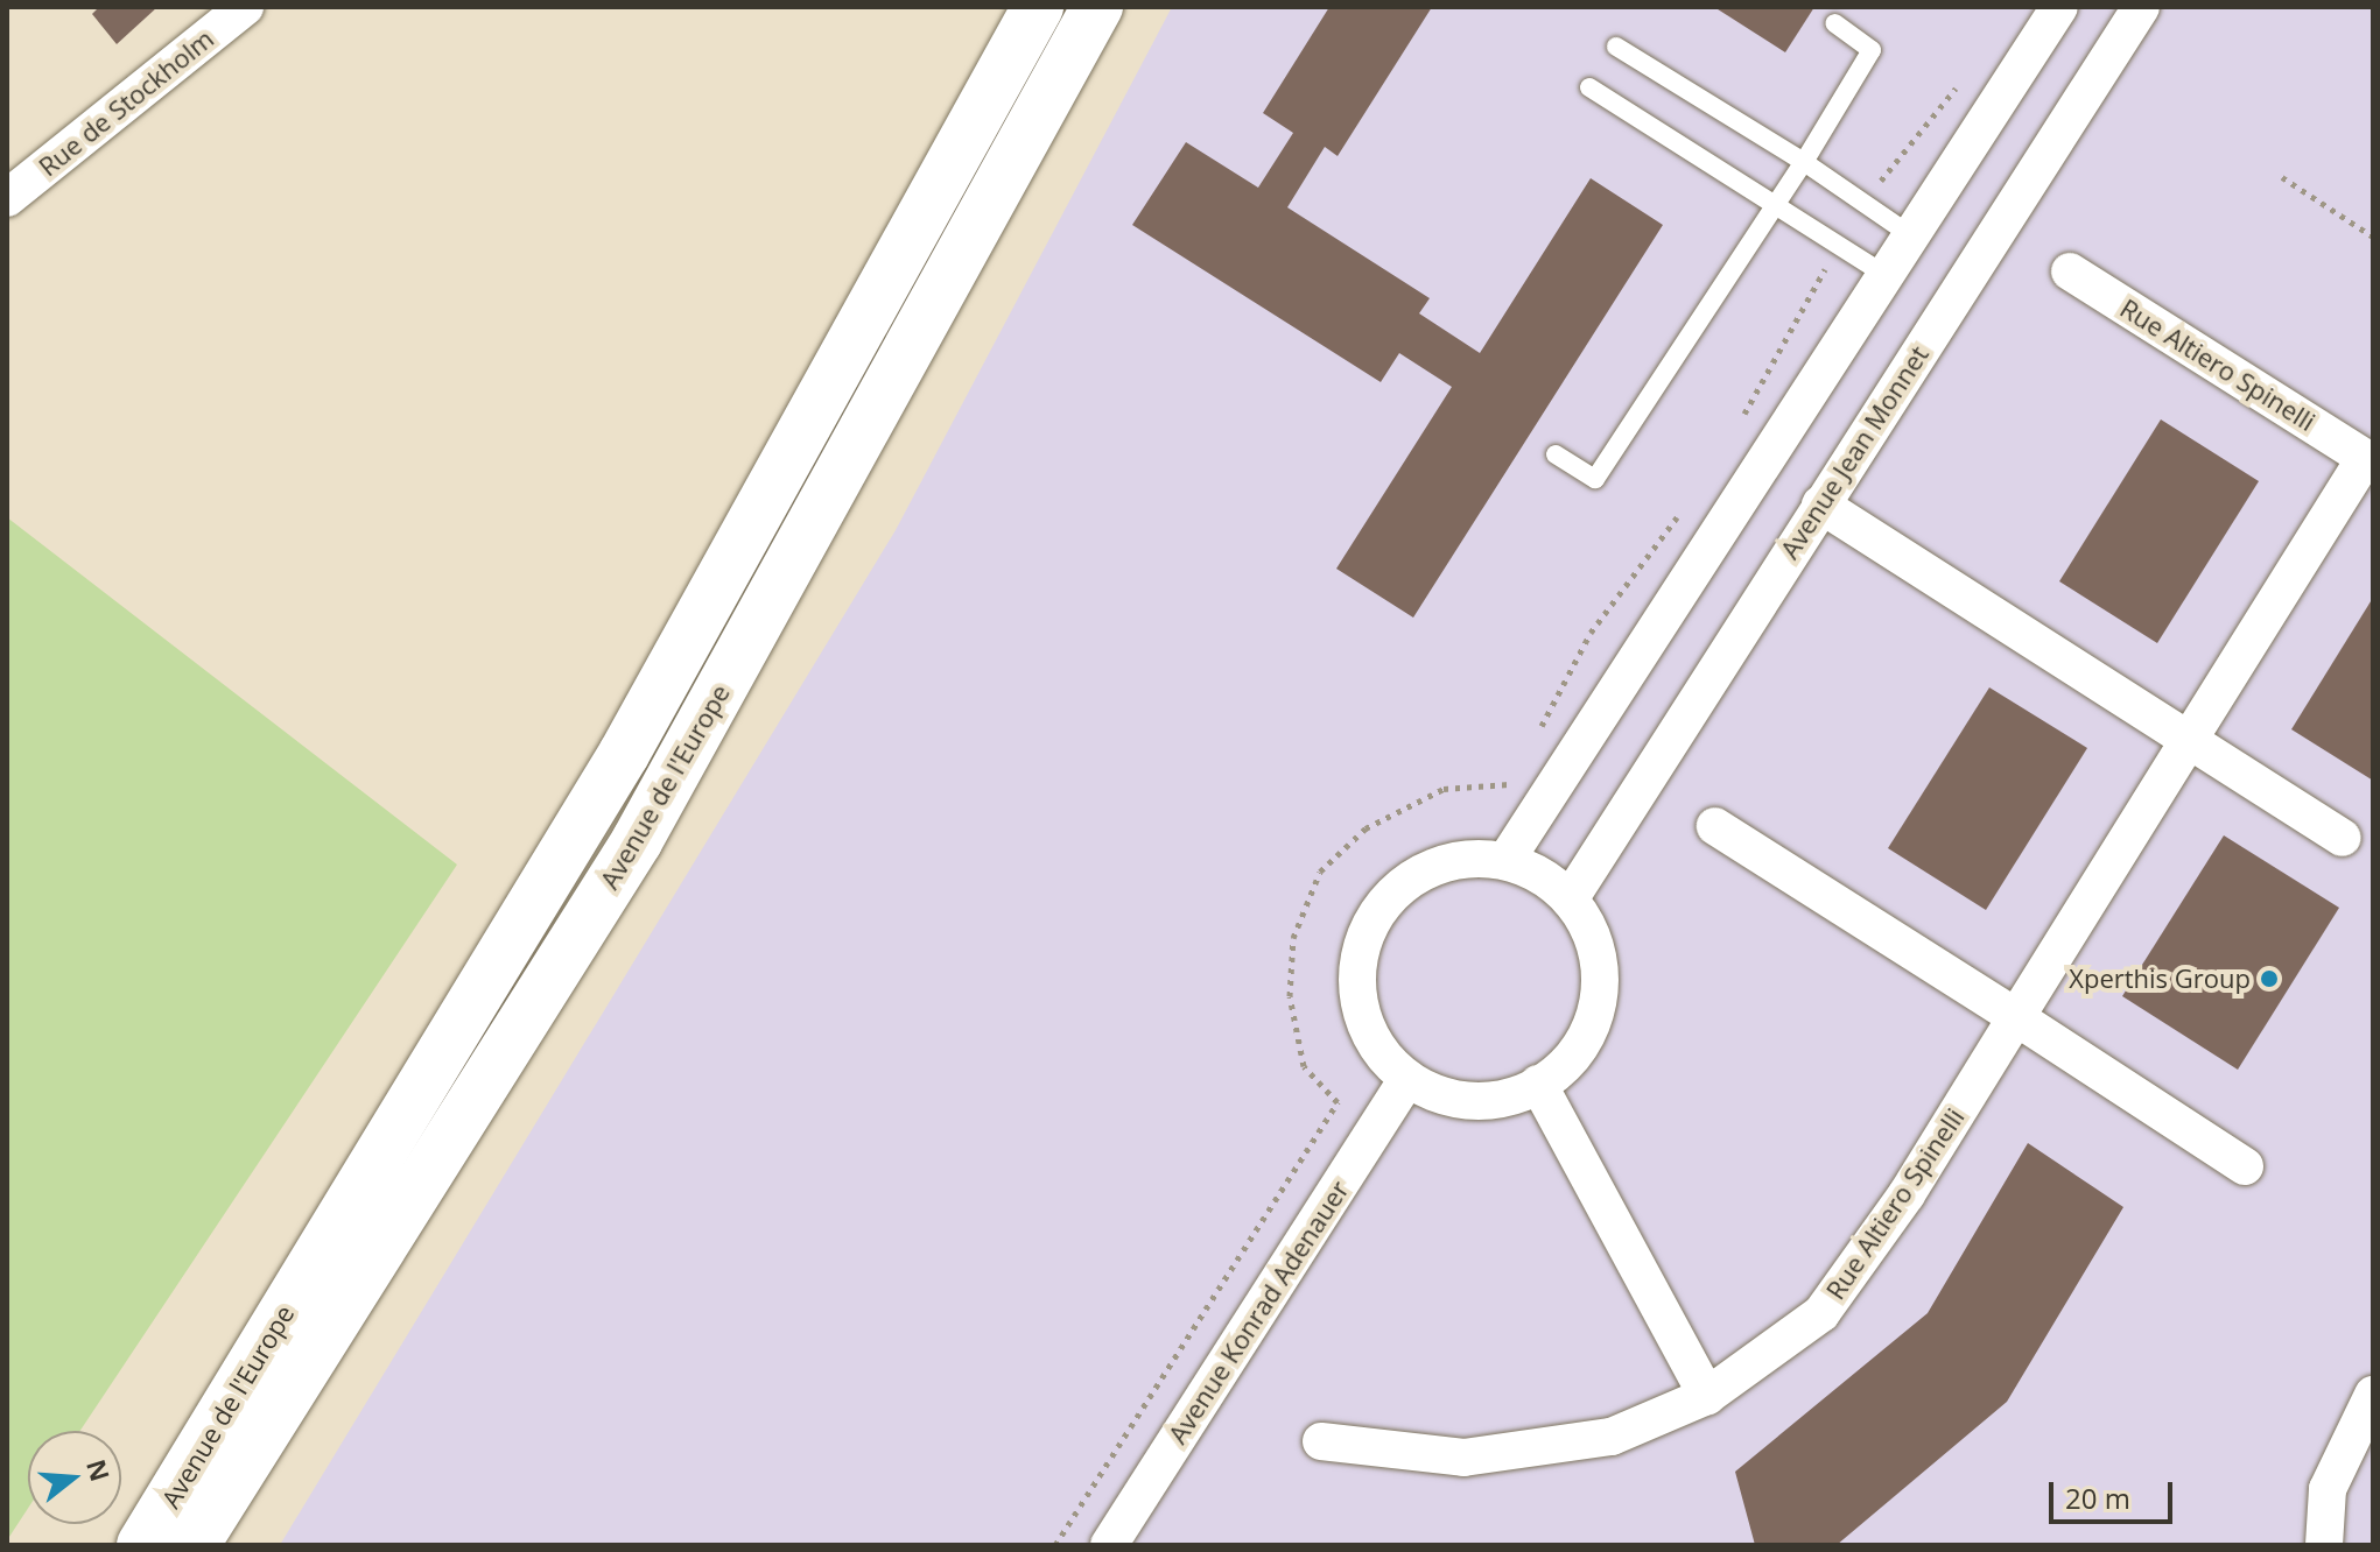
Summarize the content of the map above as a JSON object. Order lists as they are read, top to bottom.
{
  "streets": {
    "main road": ["Avenue de l'Europe"],
    "street": [
      "Rue de Stockholm",
      "Rue Altiero Spinelli",
      "Avenue Jean Monnet",
      "Avenue Konrad Adenauer"
    ]
  },
  "crossings": [
    ["Avenue Jean Monnet", "Avenue Konrad Adenauer"]
  ],
  "places": ["Xperthis Group"],
  "scale_bar": "20 m",
  "north": "right"
}
